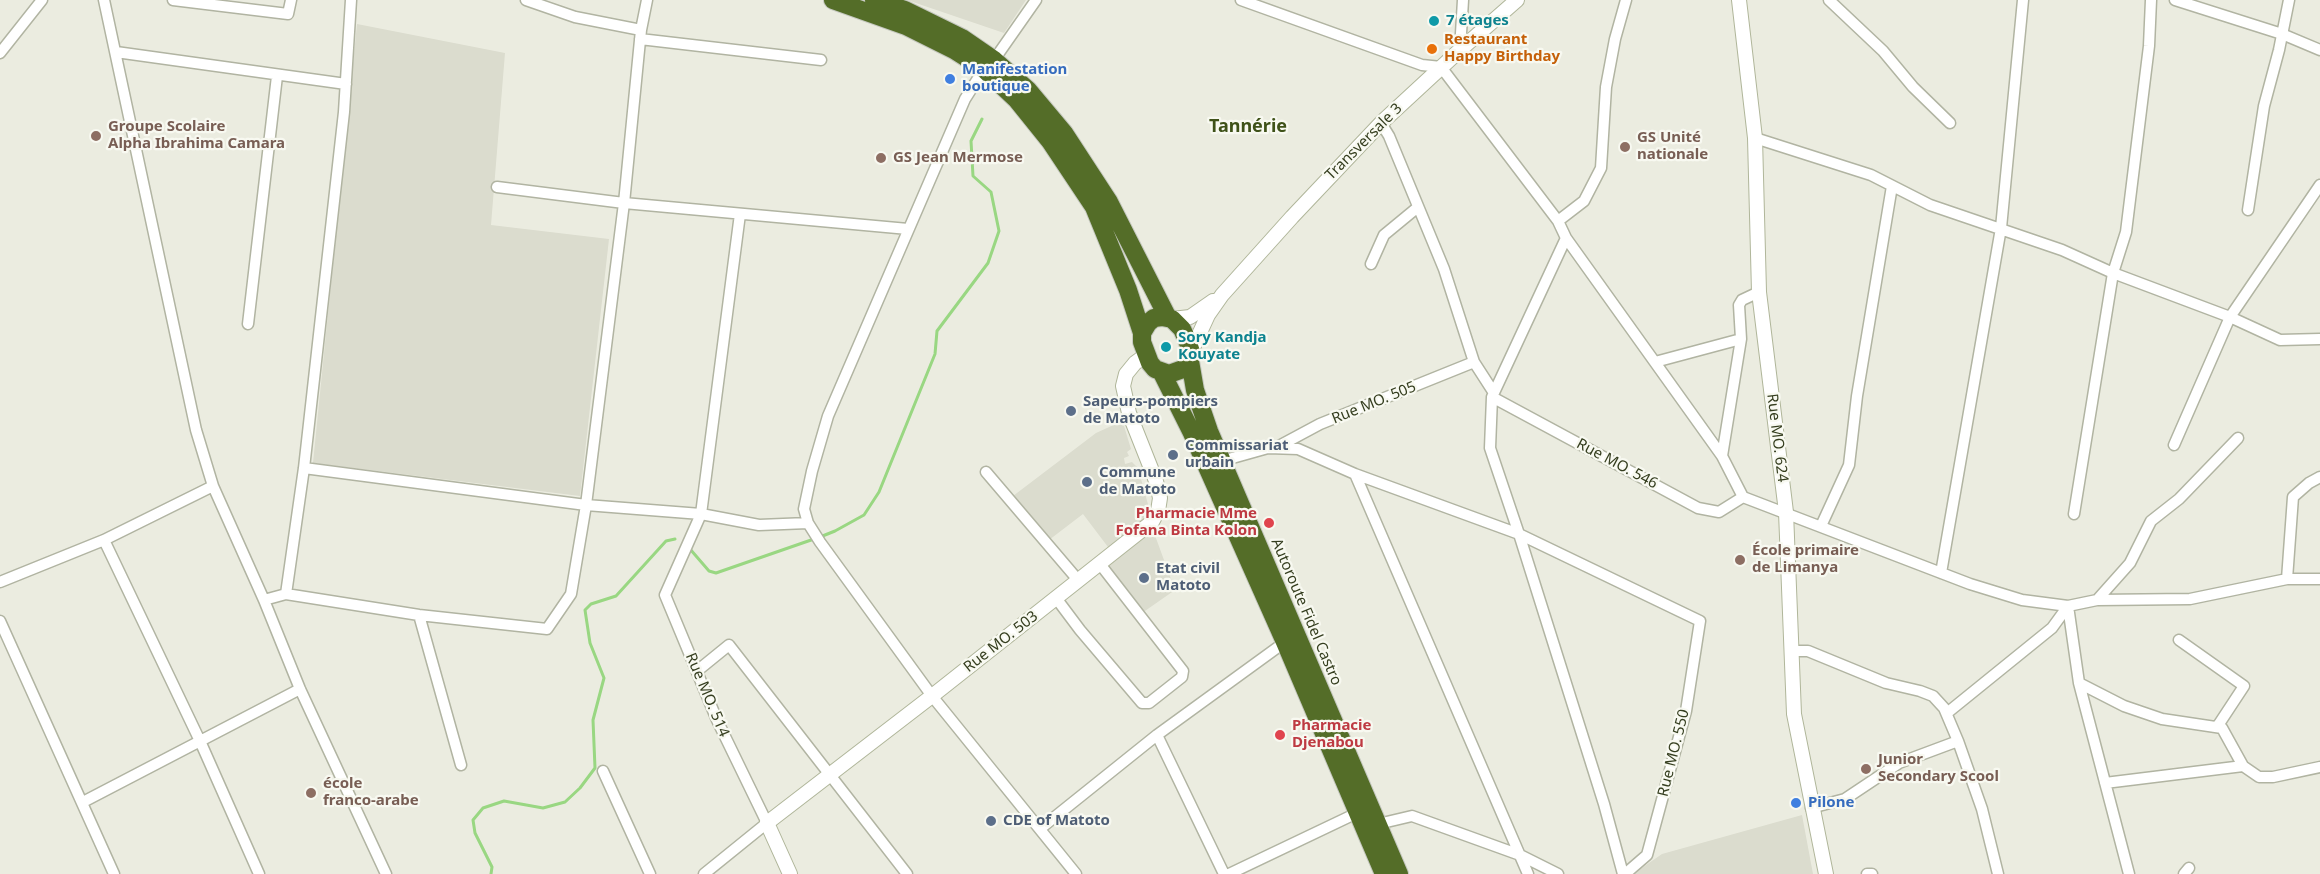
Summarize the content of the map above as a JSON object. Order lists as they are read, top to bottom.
{
  "streets": {
    "highway": ["Autoroute Fidel Castro"],
    "street": [
      "Transversale 3",
      "Rue MO. 505",
      "Rue MO. 624",
      "Rue MO. 546",
      "Rue MO. 503",
      "Rue MO. 514",
      "Rue MO. 550"
    ]
  },
  "crossings": [
    ["Transversale 3", "Autoroute Fidel Castro"],
    ["Transversale 3", "Rue MO. 503"],
    ["Autoroute Fidel Castro", "Rue MO. 503"],
    ["Rue MO. 503", "Rue MO. 514"]
  ],
  "districts": ["Tannérie"],
  "places": [
    "7 étages",
    "Restaurant Happy Birthday",
    "Manifestation boutique",
    "Groupe Scolaire Alpha Ibrahima Camara",
    "GS Unité nationale",
    "GS Jean Mermose",
    "Sory Kandja Kouyate",
    "Sapeurs-pompiers de Matoto",
    "Commissariat urbain",
    "Commune de Matoto",
    "Pharmacie Mme Fofana Binta Kolon",
    "École primaire de Limanya",
    "Etat civil Matoto",
    "Pharmacie Djenabou",
    "Junior Secondary Scool",
    "école franco-arabe",
    "Pilone",
    "CDE of Matoto"
  ]
}
